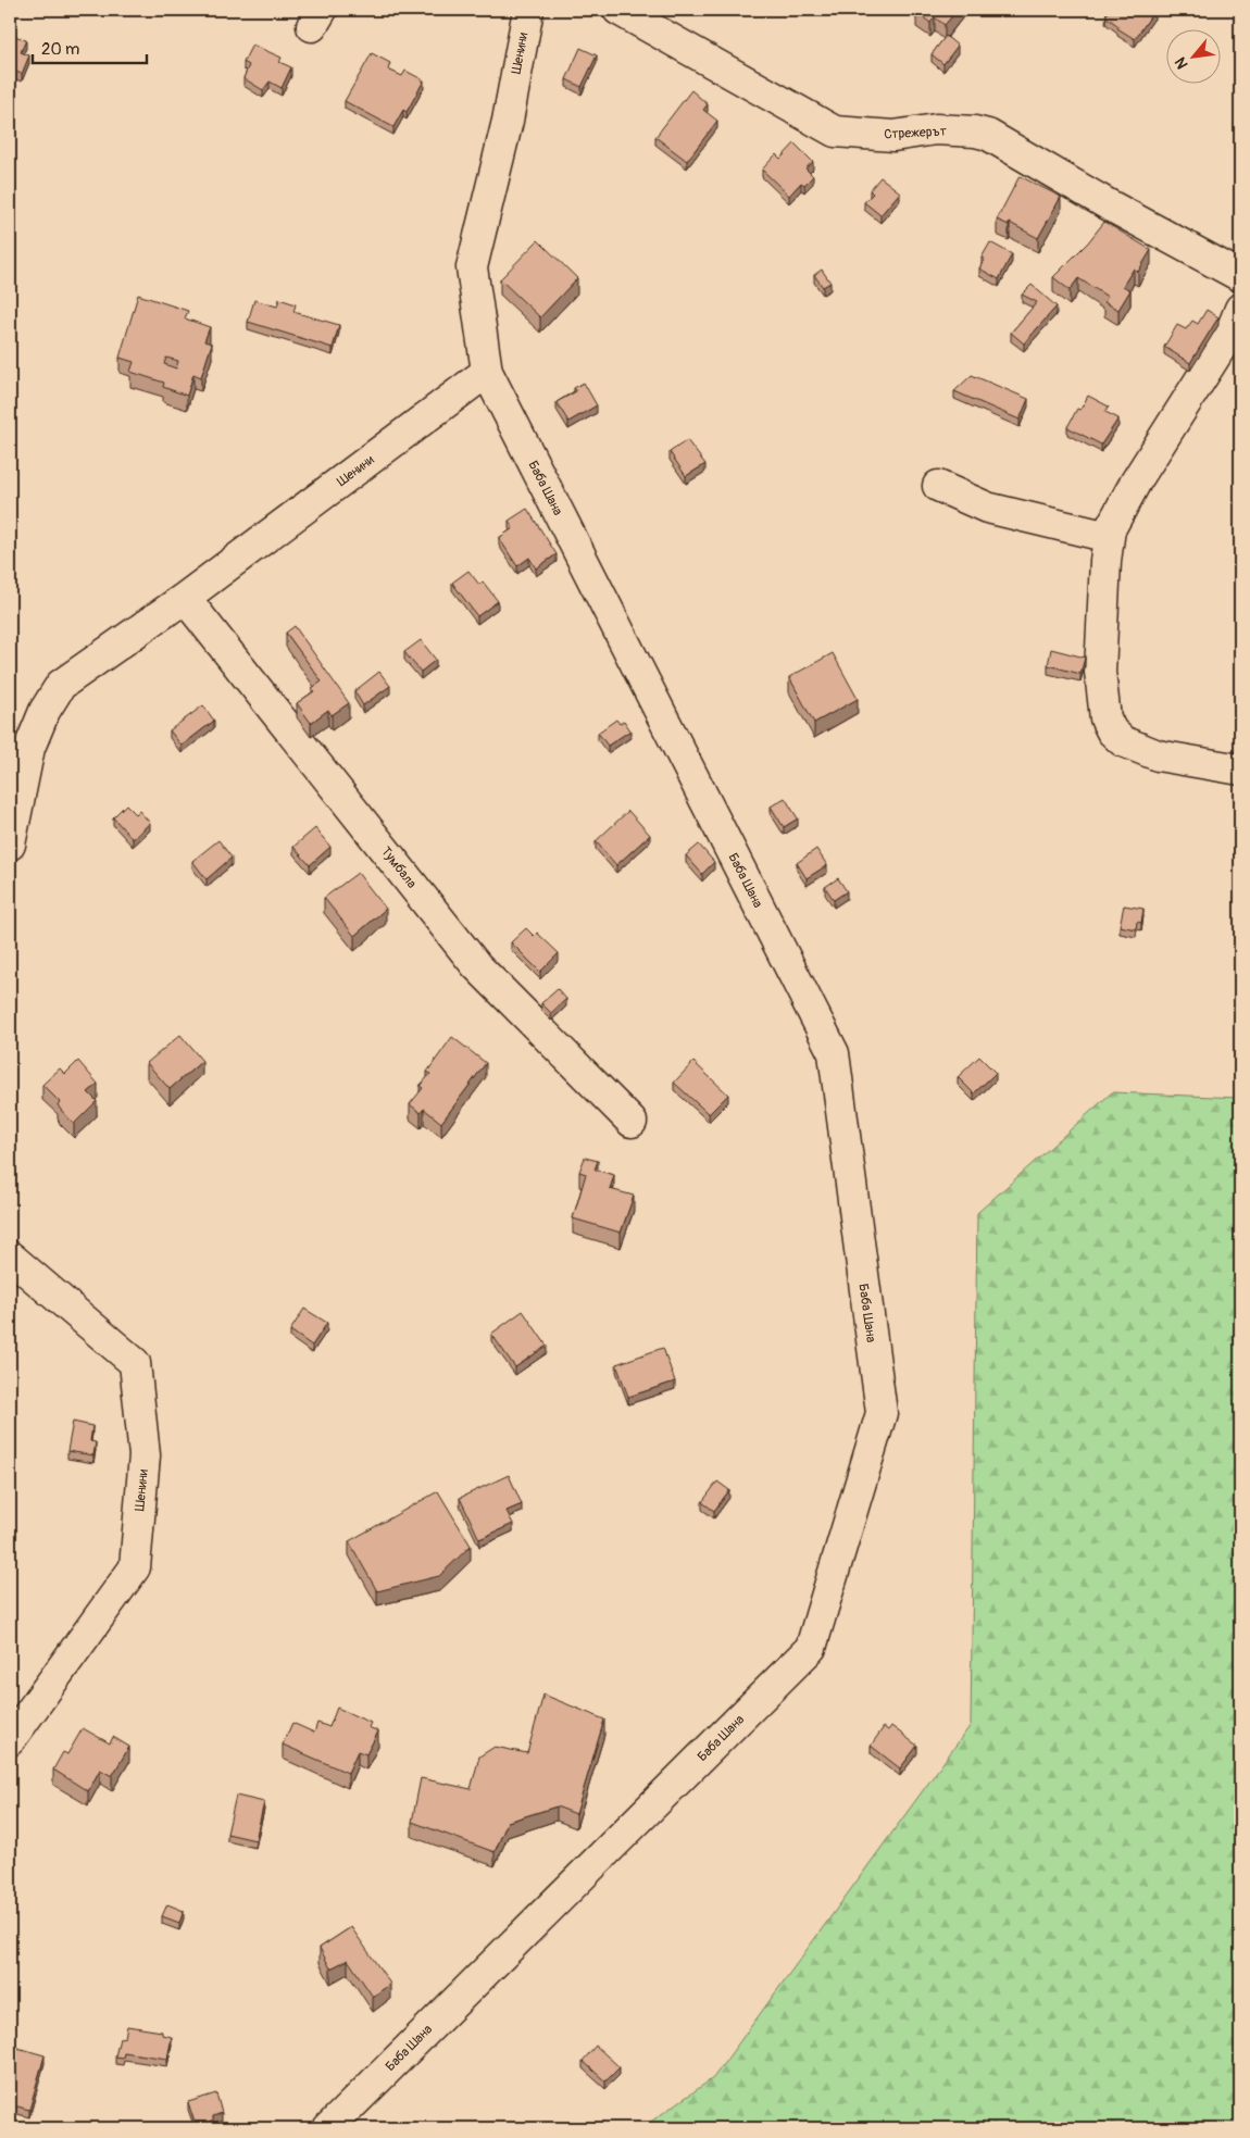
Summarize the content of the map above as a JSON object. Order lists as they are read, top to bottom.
{
  "streets": {
    "street": [
      "Шенини",
      "Стрежерът",
      "Баба Шана",
      "Тумбала"
    ]
  },
  "crossings": [
    ["Шенини", "Баба Шана"],
    ["Шенини", "Тумбала"]
  ],
  "scale_bar": "20 m",
  "north": "bottom left"
}
